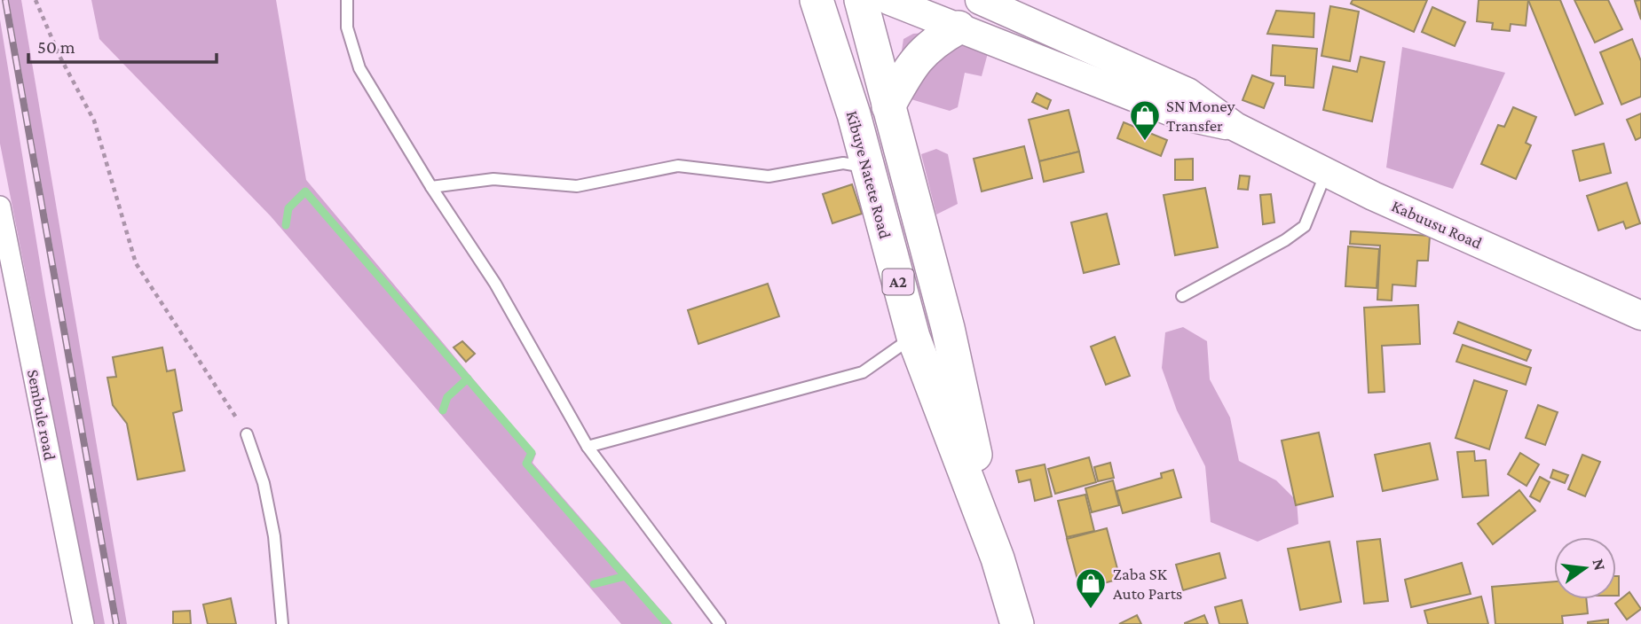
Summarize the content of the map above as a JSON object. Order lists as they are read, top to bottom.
{
  "streets": {
    "main road": ["Kibuye Natete Road", "A2"],
    "street": ["Kabuusu Road", "Sembule road"]
  },
  "places": {
    "shop": ["SN Money Transfer", "Zaba SK Auto Parts"]
  },
  "scale_bar": "50 m",
  "north": "right"
}
